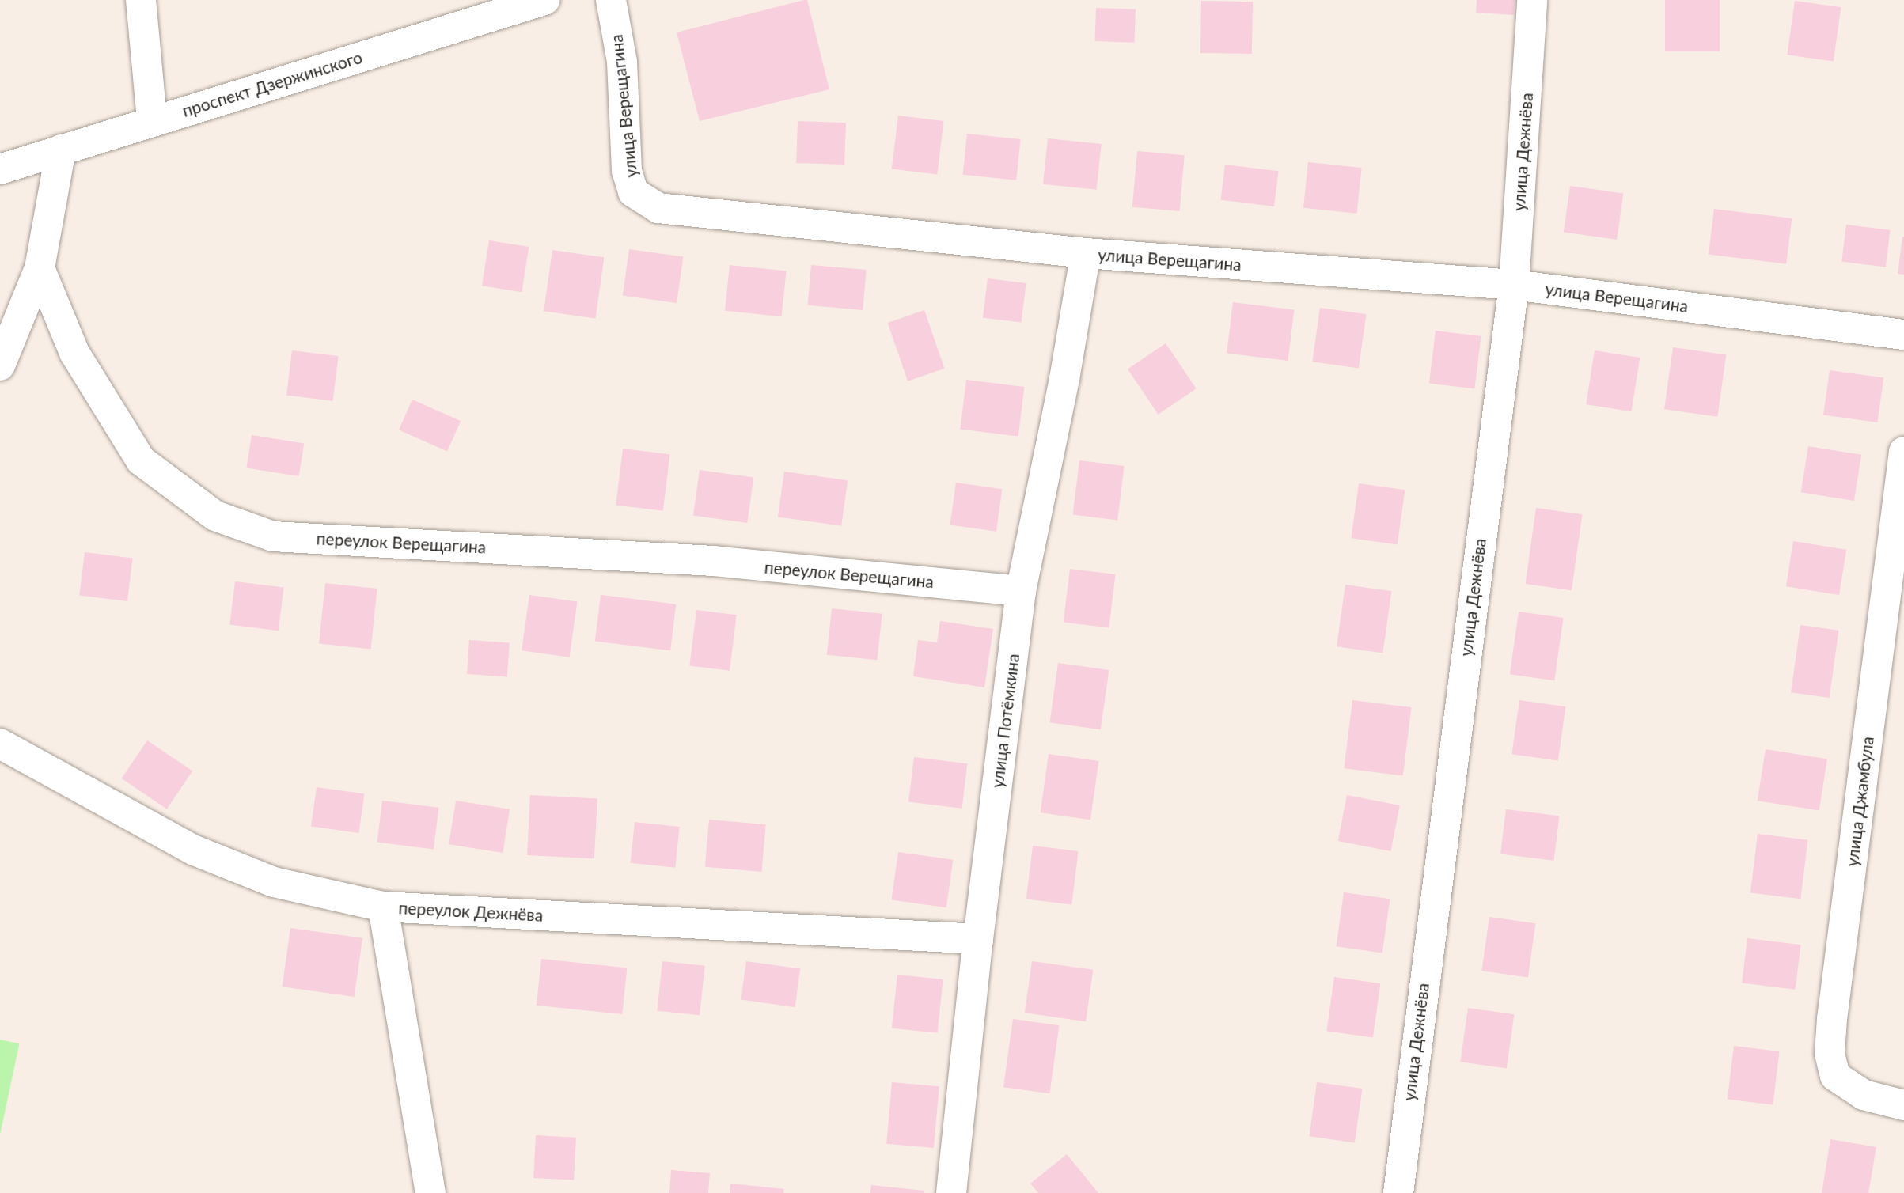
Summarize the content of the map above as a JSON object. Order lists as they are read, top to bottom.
{
  "streets": {
    "street": [
      "проспект Дзержинского",
      "улица Верещагина",
      "улица Дежнёва",
      "переулок Верещагина",
      "улица Потёмкина",
      "улица Джамбула",
      "переулок Дежнёва"
    ]
  },
  "crossings": [
    ["улица Верещагина", "улица Дежнёва"],
    ["улица Верещагина", "улица Потёмкина"],
    ["переулок Верещагина", "улица Потёмкина"],
    ["улица Потёмкина", "переулок Дежнёва"]
  ]
}
